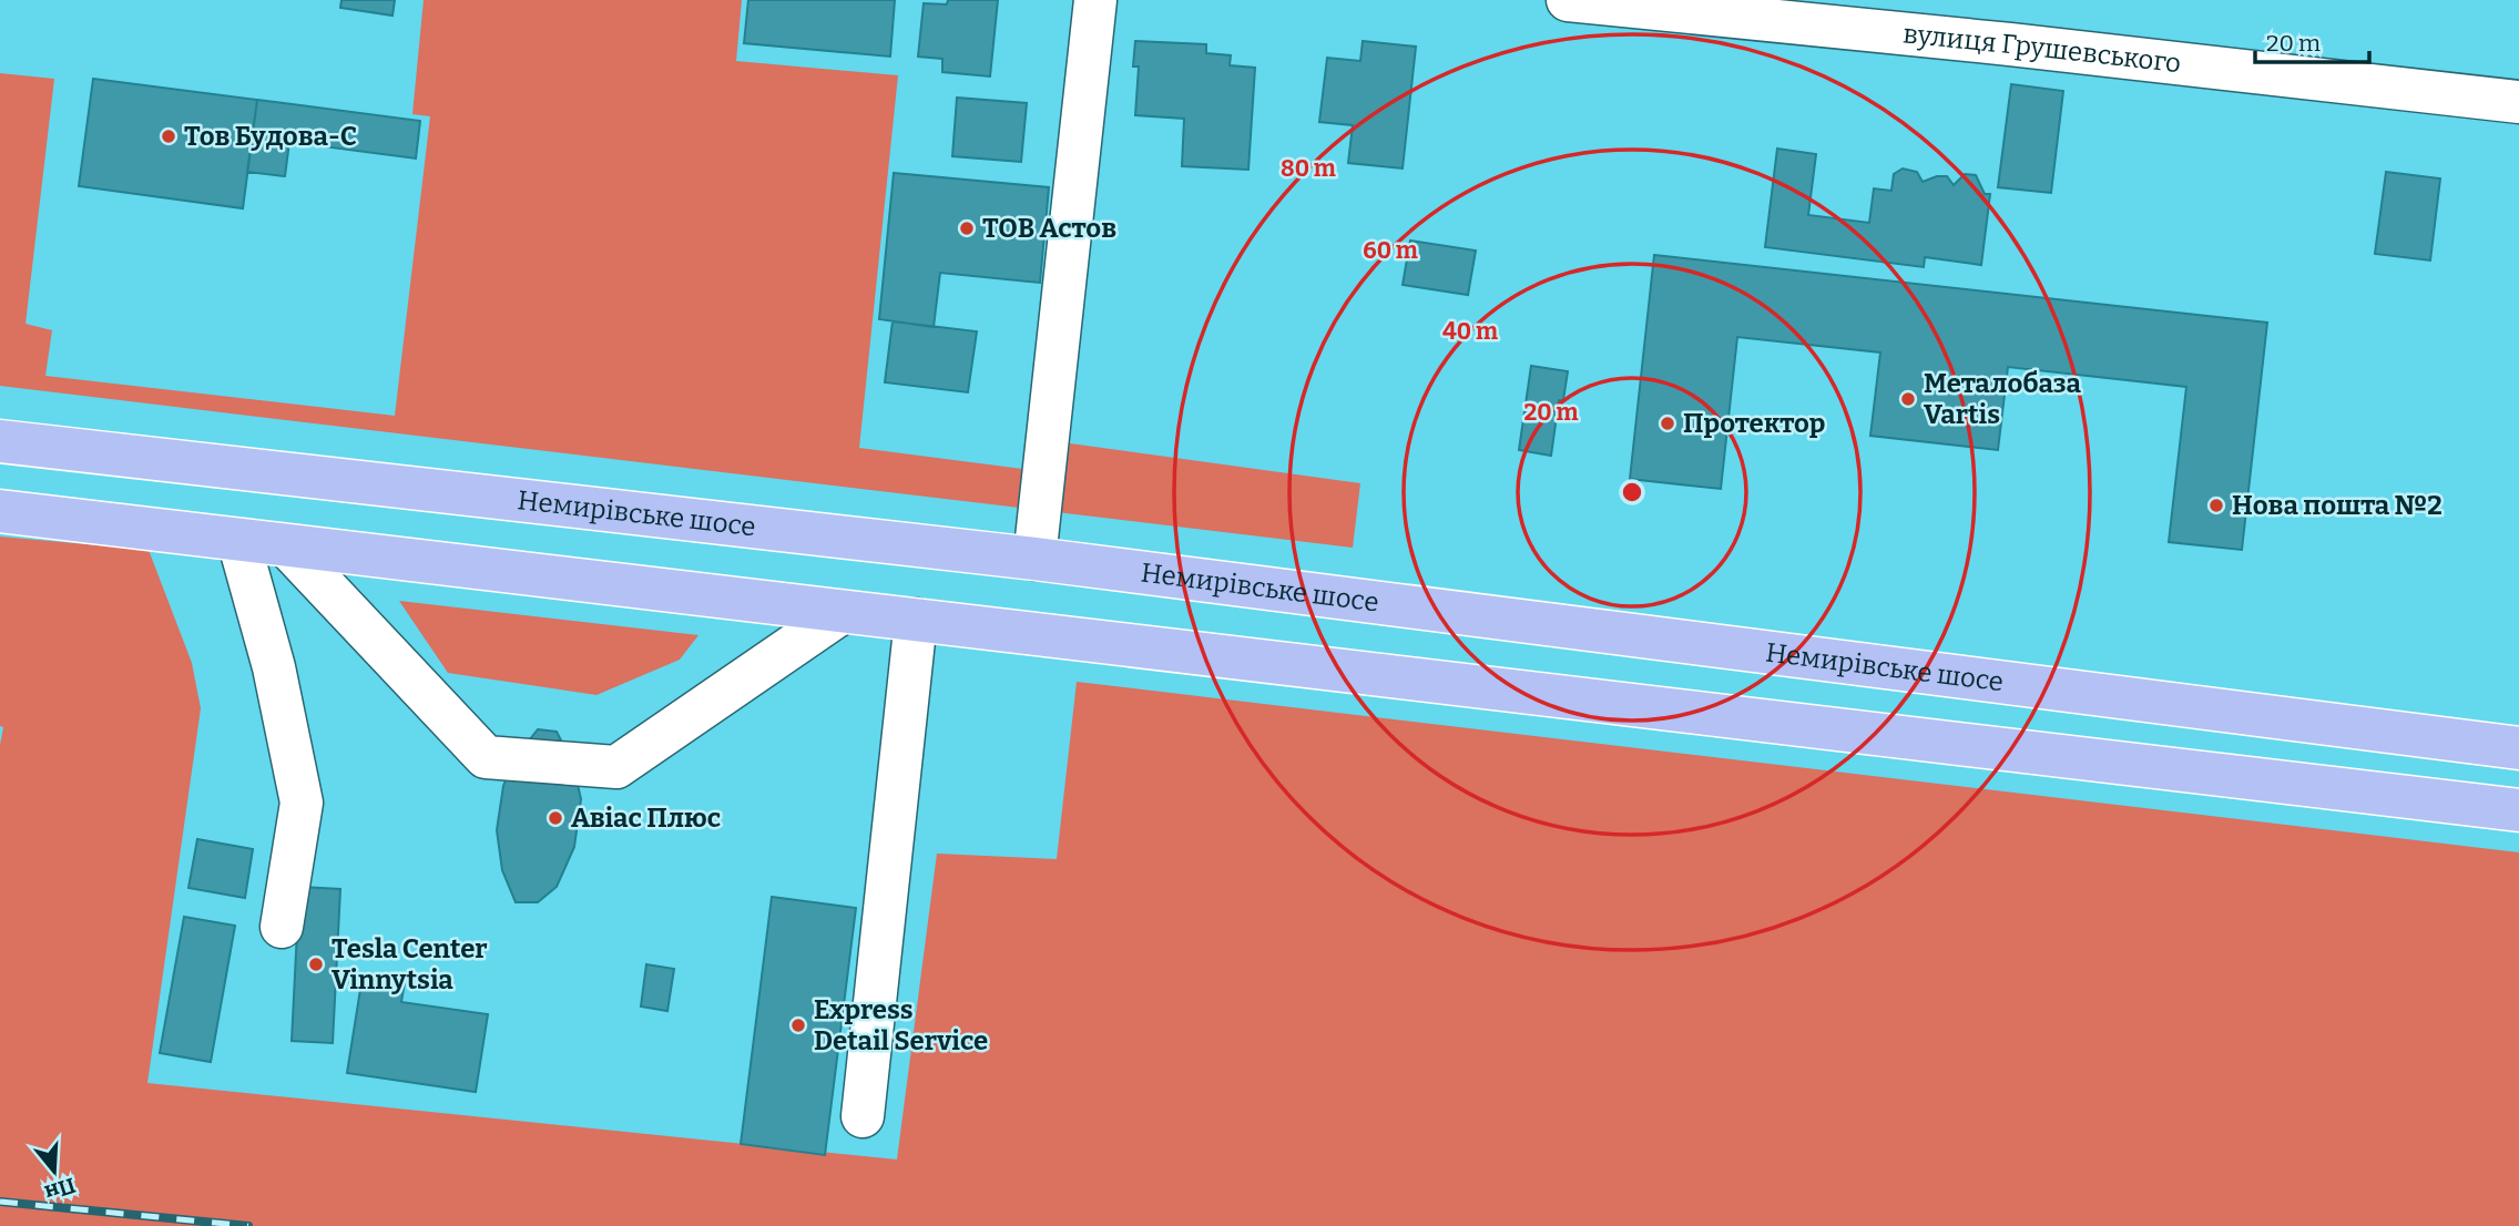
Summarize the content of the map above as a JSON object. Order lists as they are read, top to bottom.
{
  "streets": {
    "main road": ["Немирівське шосе"],
    "street": ["вулиця Грушевського"]
  },
  "places": [
    "Тов Будова-С",
    "ТОВ Астов",
    "Металобаза Vartis",
    "Протектор",
    "Нова пошта №2",
    "Авіас Плюс",
    "Tesla Center Vinnytsia",
    "Express Detail Service"
  ],
  "scale_bar": "20 m",
  "north": "bottom",
  "rings": [
    "80 m",
    "60 m",
    "40 m",
    "20 m"
  ]
}
